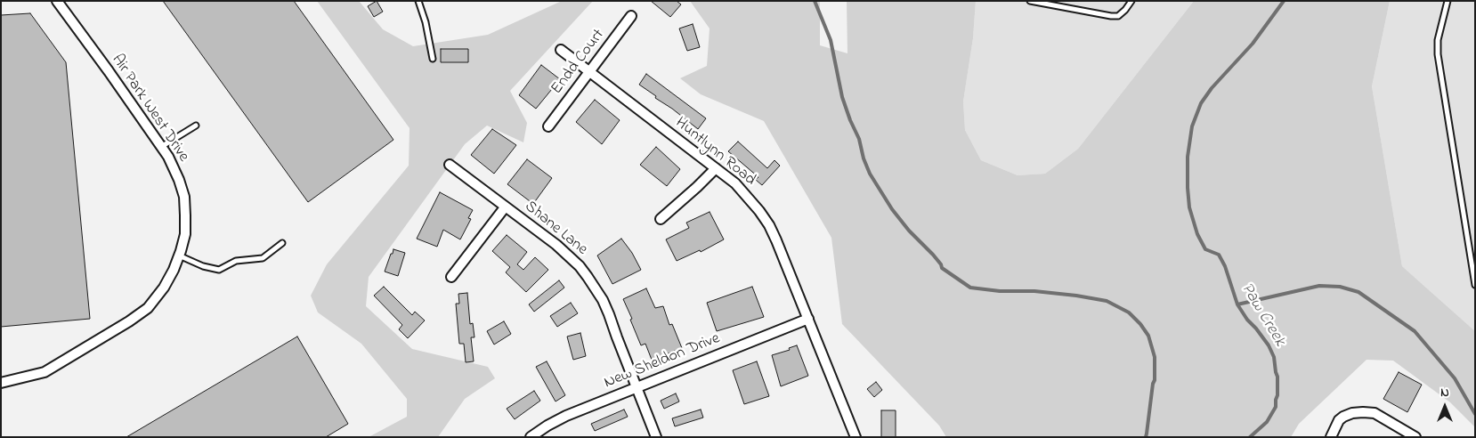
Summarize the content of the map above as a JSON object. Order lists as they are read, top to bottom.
{
  "streets": {
    "street": [
      "Endd Court",
      "Air Park West Drive",
      "Huntlynn Road",
      "Shane Lane",
      "New Sheldon Drive"
    ]
  },
  "crossings": [
    ["Endd Court", "Huntlynn Road"],
    ["Huntlynn Road", "New Sheldon Drive"],
    ["Shane Lane", "New Sheldon Drive"]
  ],
  "water": ["Paw Creek"],
  "north": "top"
}
